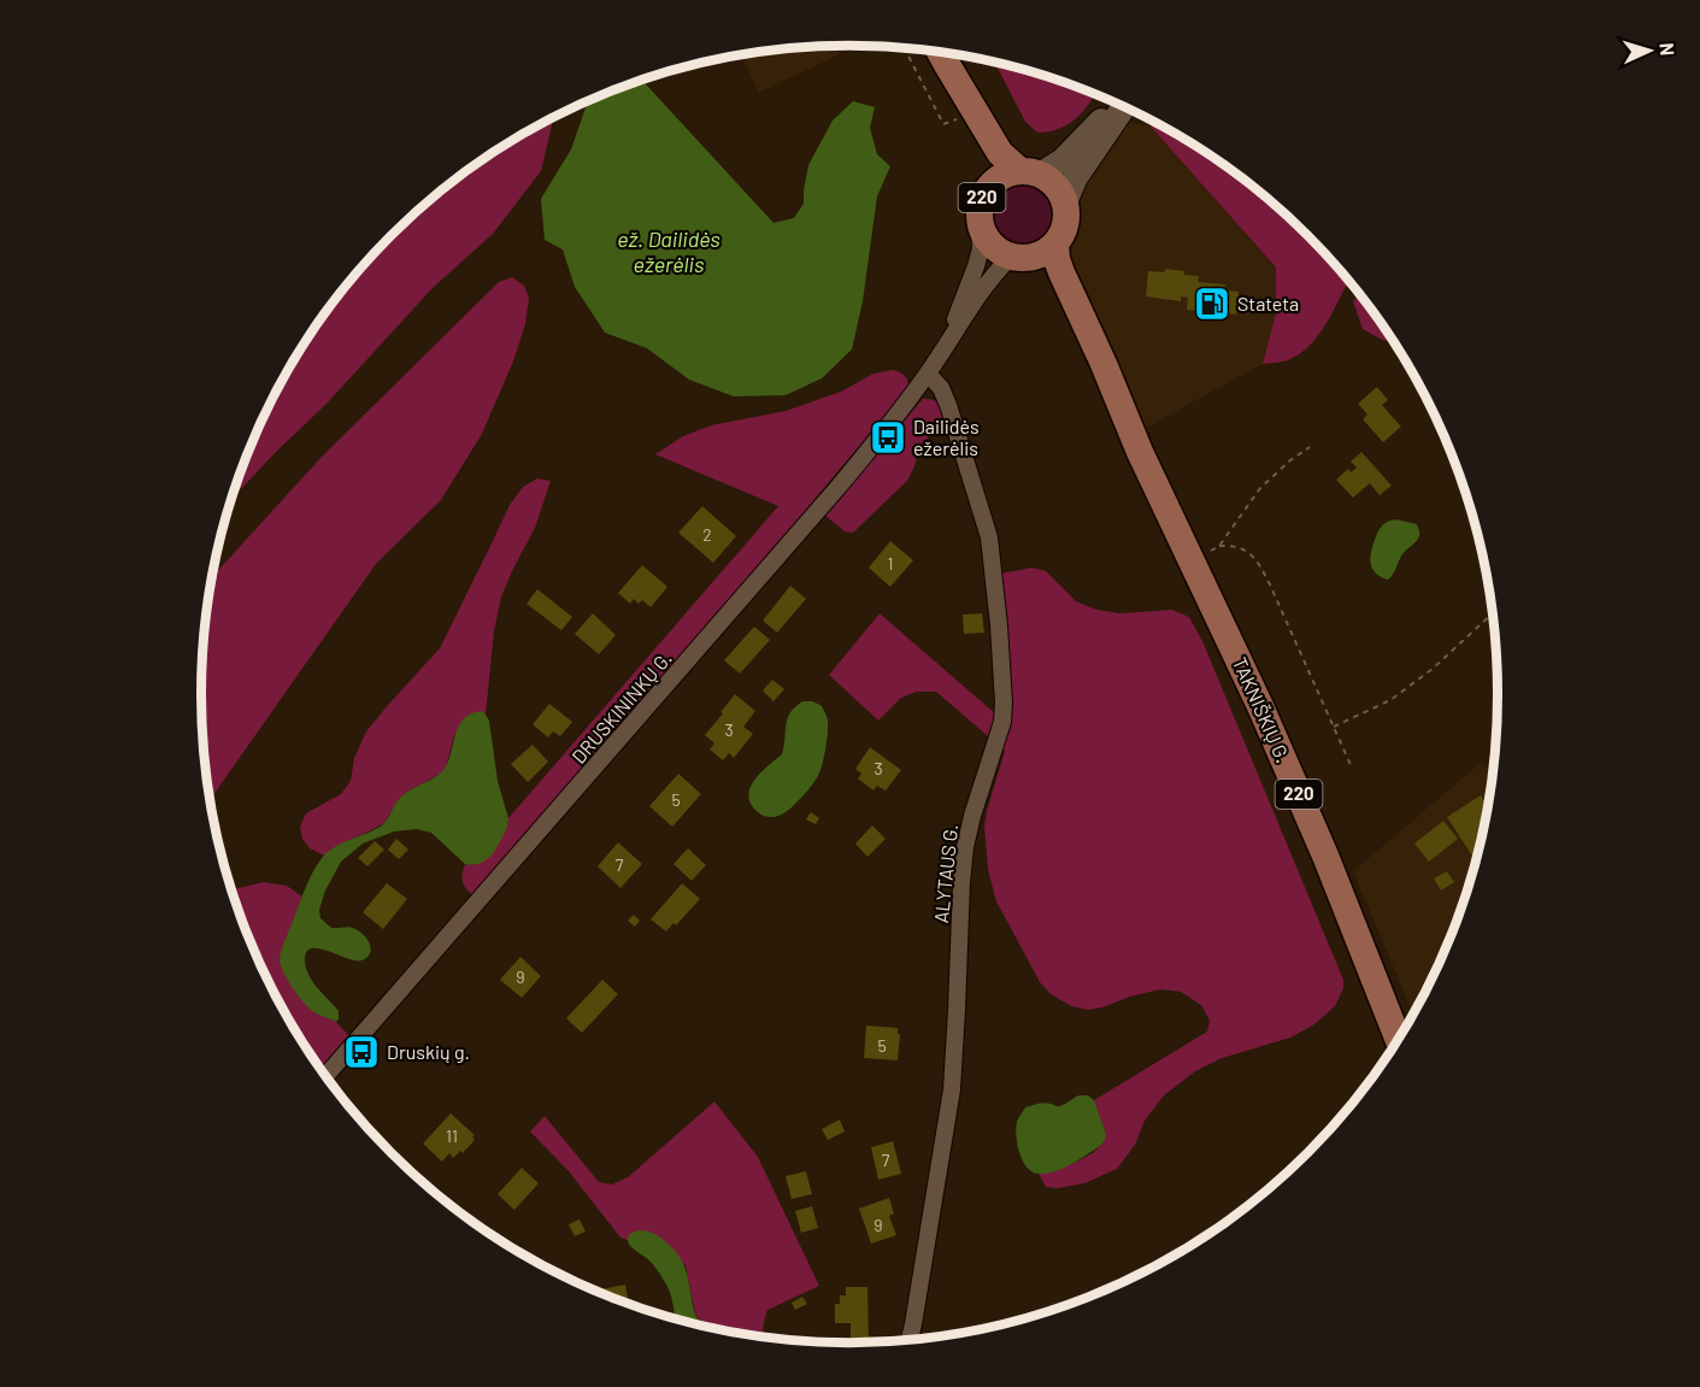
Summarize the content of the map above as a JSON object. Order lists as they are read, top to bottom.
{
  "streets": {
    "main road": ["220", "TAKNIŠKIŲ G."],
    "street": ["DRUSKININKŲ G.", "ALYTAUS G."]
  },
  "crossings": [
    ["220", "TAKNIŠKIŲ G."],
    ["DRUSKININKŲ G.", "ALYTAUS G."]
  ],
  "water": ["ež. Dailidės ežerėlis"],
  "places": {
    "fuel station": ["Stateta"],
    "bus stop": ["Dailidės ežerėlis", "Druskių g."]
  },
  "house_numbers": [
    "2",
    "1",
    "3",
    "3",
    "5",
    "7",
    "9",
    "5",
    "11",
    "7",
    "9"
  ],
  "north": "right"
}
